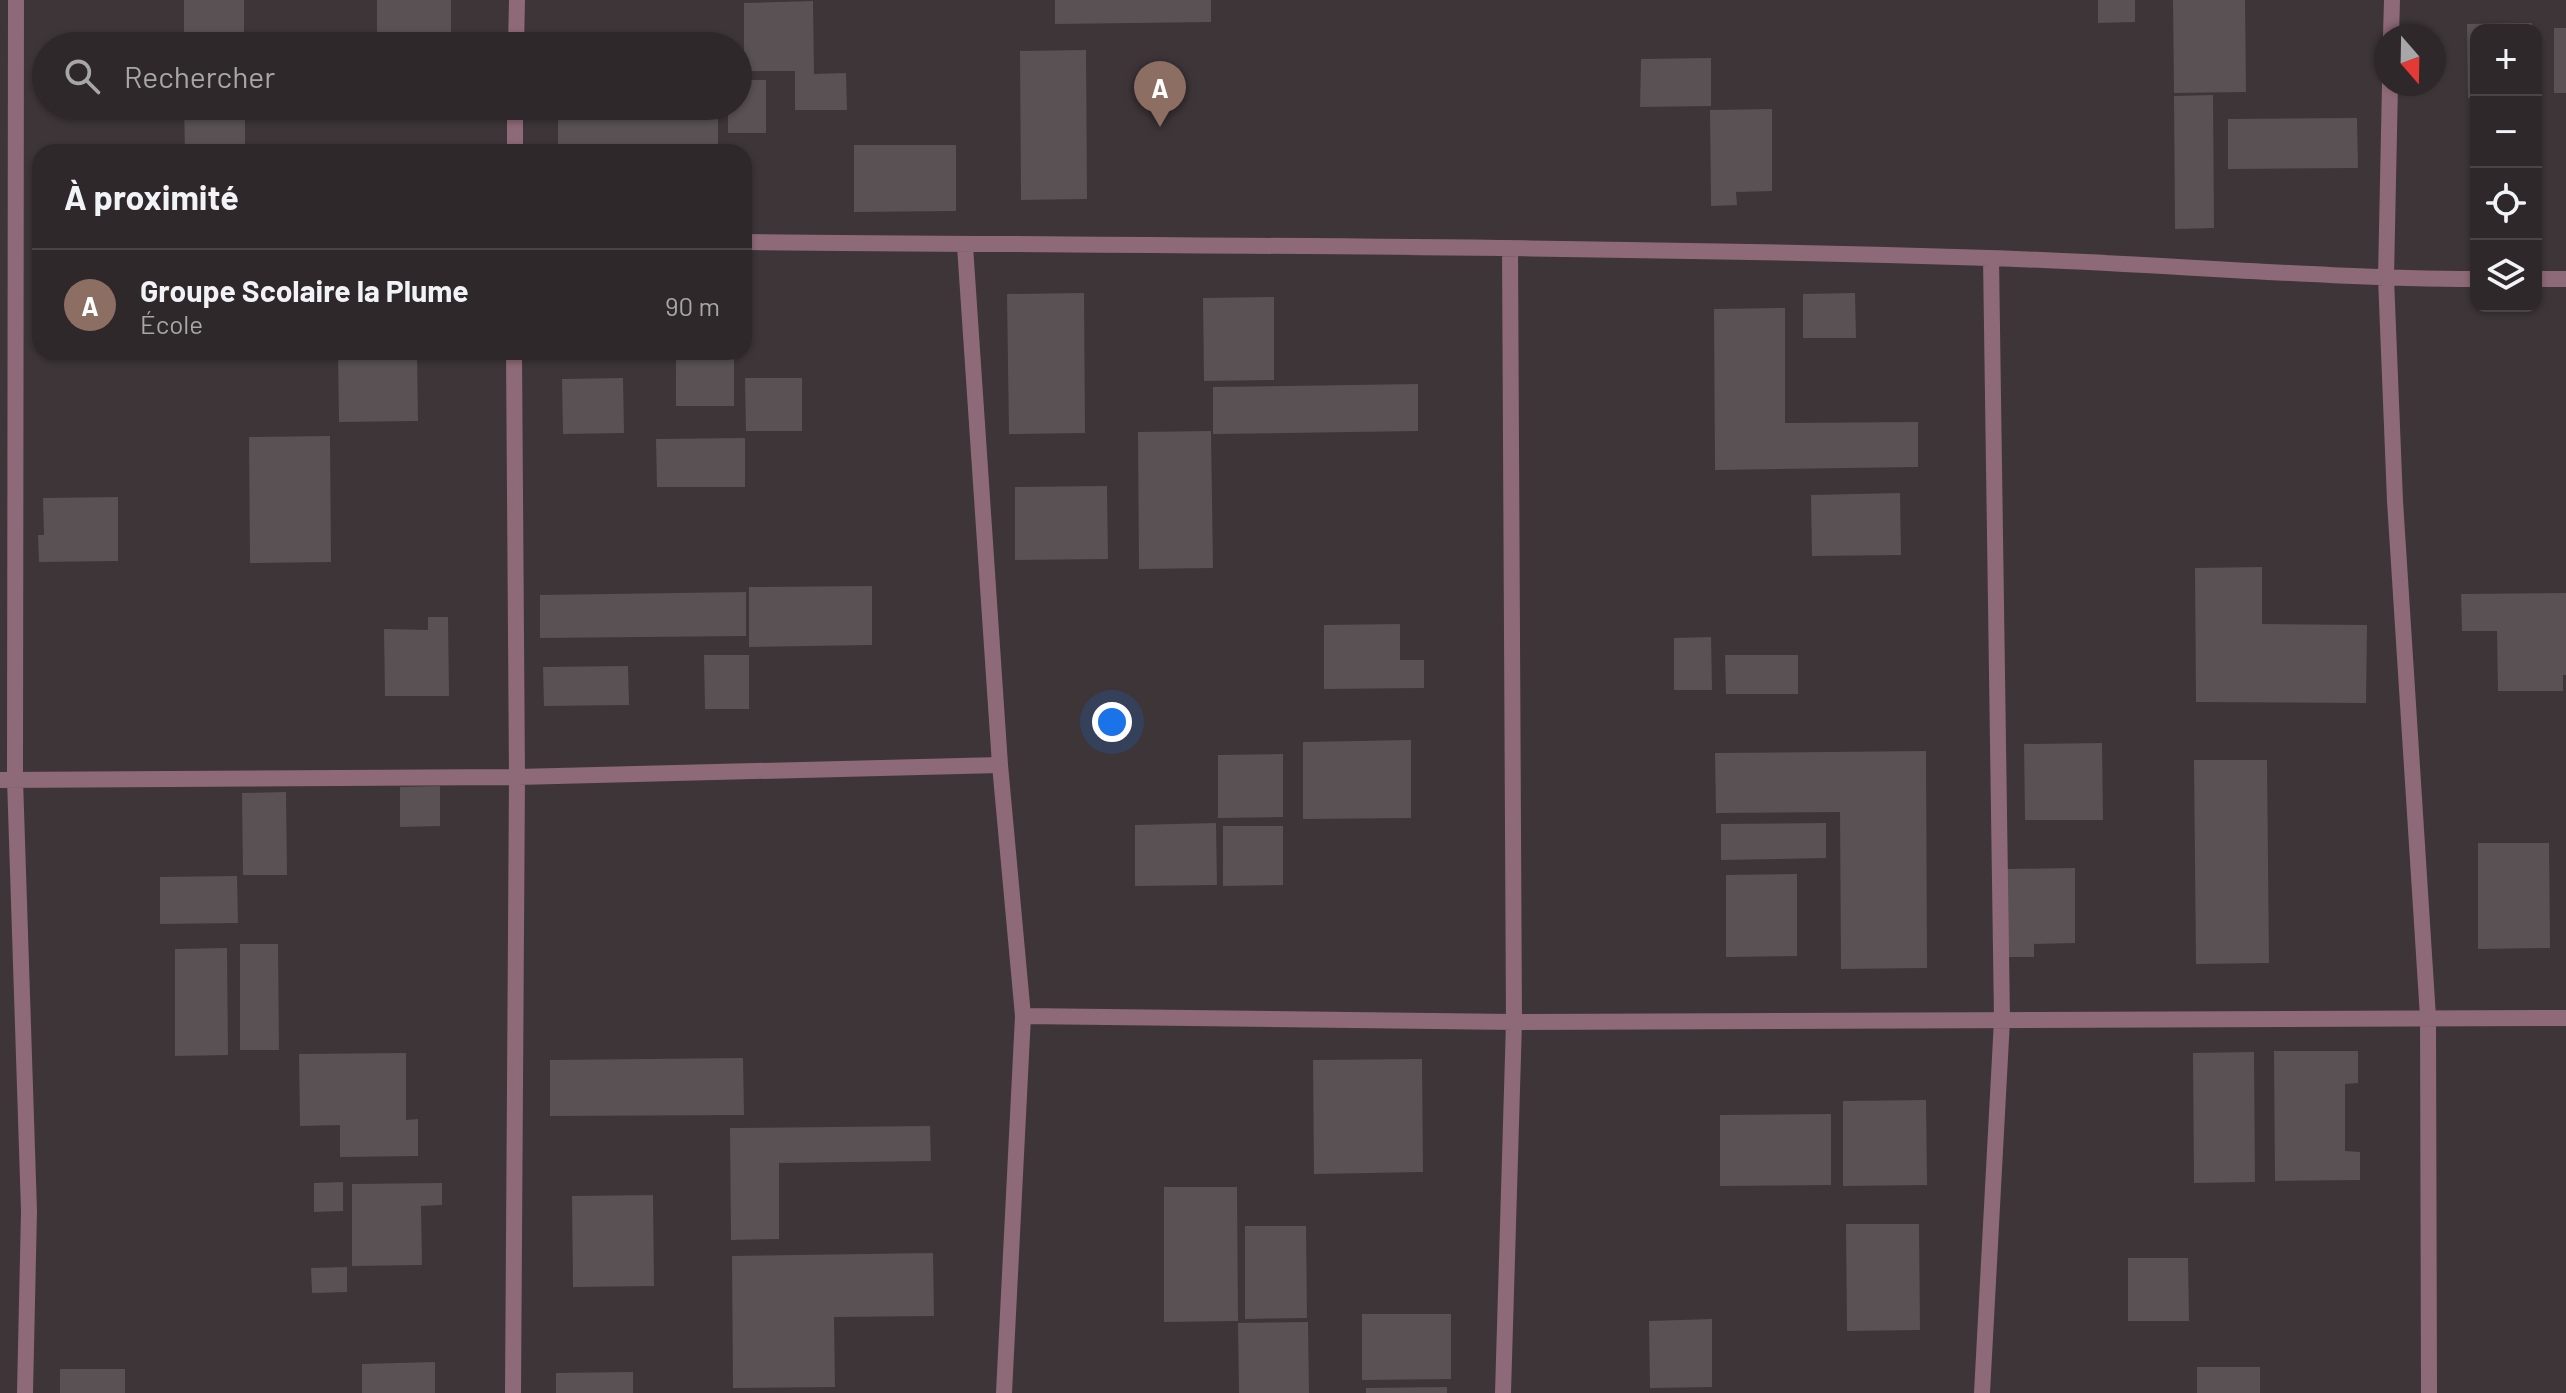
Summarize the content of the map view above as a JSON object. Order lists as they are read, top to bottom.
{
  "north": "bottom",
  "page": {
    "map_buttons": ["+", "−"],
    "search": "Rechercher",
    "pins": "A",
    "heading": "À proximité",
    "list": [
      {
        "mark": "A",
        "name": "Groupe Scolaire la Plume",
        "note": "École",
        "value": "90 m"
      }
    ]
  }
}
